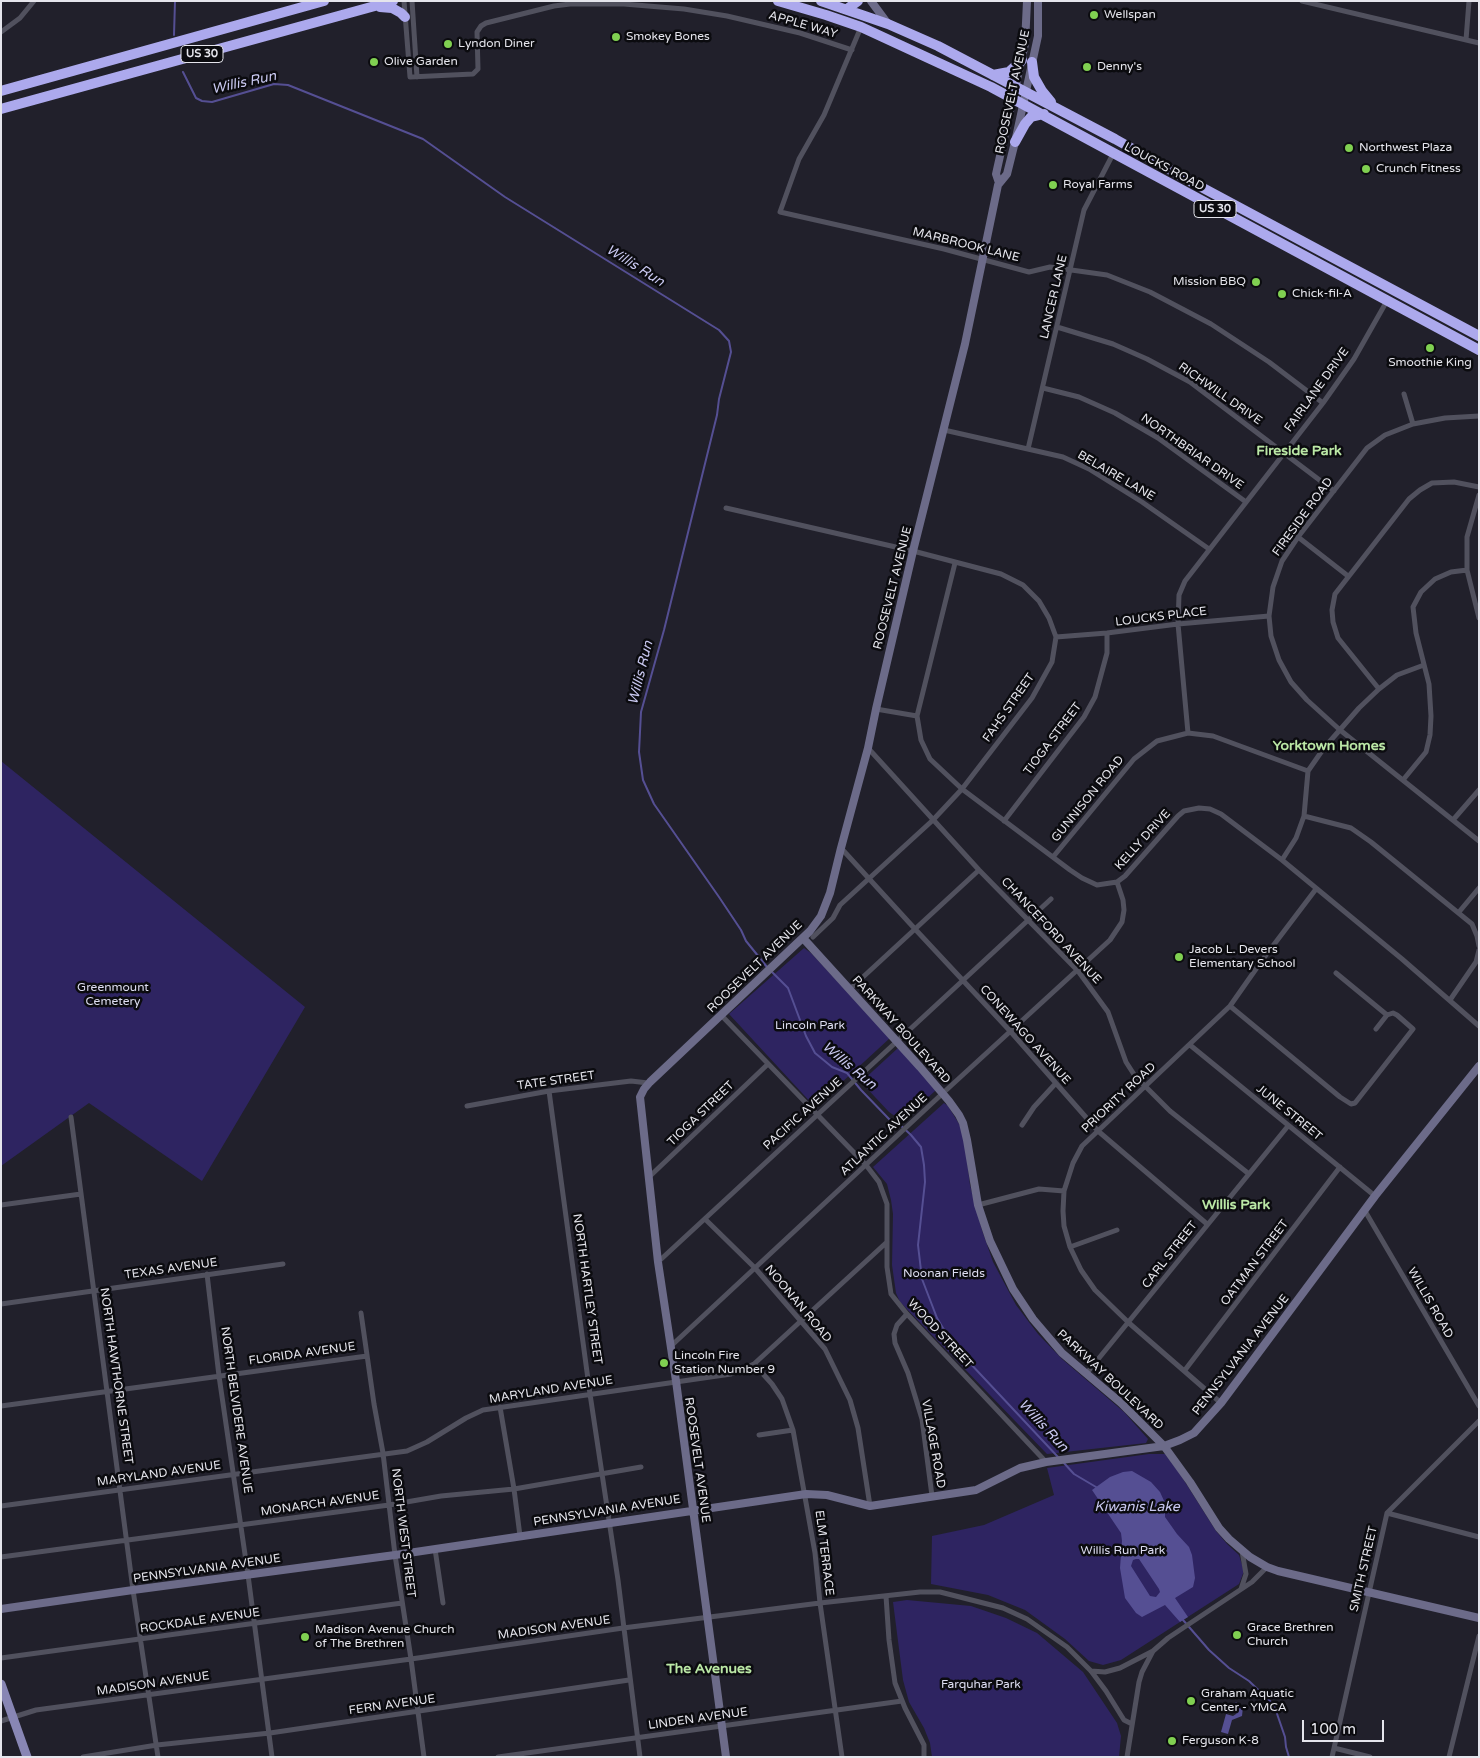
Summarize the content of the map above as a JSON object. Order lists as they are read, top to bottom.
{
  "streets": {
    "highway": ["US 30", "LOUCKS ROAD"],
    "street": [
      "APPLE WAY",
      "ROOSEVELT AVENUE",
      "MARBROOK LANE",
      "LANCER LANE",
      "FAIRLANE DRIVE",
      "RICHWILL DRIVE",
      "NORTHBRIAR DRIVE",
      "BELAIRE LANE",
      "FIRESIDE ROAD",
      "LOUCKS PLACE",
      "FAHS STREET",
      "TIOGA STREET",
      "GUNNISON ROAD",
      "KELLY DRIVE",
      "CHANCEFORD AVENUE",
      "PARKWAY BOULEVARD",
      "CONEWAGO AVENUE",
      "TATE STREET",
      "PRIORITY ROAD",
      "JUNE STREET",
      "PACIFIC AVENUE",
      "ATLANTIC AVENUE",
      "CARL STREET",
      "OATMAN STREET",
      "TEXAS AVENUE",
      "NORTH HARTLEY STREET",
      "WILLIS ROAD",
      "NOONAN ROAD",
      "WOOD STREET",
      "FLORIDA AVENUE",
      "PENNSYLVANIA AVENUE",
      "NORTH HAWTHORNE STREET",
      "MARYLAND AVENUE",
      "NORTH BELVIDERE AVENUE",
      "VILLAGE ROAD",
      "MONARCH AVENUE",
      "NORTH WEST STREET",
      "ELM TERRACE",
      "SMITH STREET",
      "ROCKDALE AVENUE",
      "MADISON AVENUE",
      "FERN AVENUE",
      "LINDEN AVENUE"
    ]
  },
  "crossings": [
    ["APPLE WAY", "MARBROOK LANE"],
    ["US 30", "LOUCKS ROAD"],
    ["ROOSEVELT AVENUE", "LOUCKS ROAD"],
    ["ROOSEVELT AVENUE", "MARBROOK LANE"],
    ["ROOSEVELT AVENUE", "BELAIRE LANE"],
    ["ROOSEVELT AVENUE", "TIOGA STREET"],
    ["ROOSEVELT AVENUE", "CHANCEFORD AVENUE"],
    ["ROOSEVELT AVENUE", "PARKWAY BOULEVARD"],
    ["ROOSEVELT AVENUE", "CONEWAGO AVENUE"],
    ["ROOSEVELT AVENUE", "TATE STREET"],
    ["ROOSEVELT AVENUE", "PACIFIC AVENUE"],
    ["ROOSEVELT AVENUE", "ATLANTIC AVENUE"],
    ["ROOSEVELT AVENUE", "WOOD STREET"],
    ["ROOSEVELT AVENUE", "PENNSYLVANIA AVENUE"],
    ["ROOSEVELT AVENUE", "MARYLAND AVENUE"],
    ["ROOSEVELT AVENUE", "MADISON AVENUE"],
    ["ROOSEVELT AVENUE", "LINDEN AVENUE"],
    ["LOUCKS ROAD", "LANCER LANE"],
    ["LOUCKS ROAD", "FAIRLANE DRIVE"],
    ["MARBROOK LANE", "LANCER LANE"],
    ["MARBROOK LANE", "FAIRLANE DRIVE"],
    ["LANCER LANE", "RICHWILL DRIVE"],
    ["LANCER LANE", "NORTHBRIAR DRIVE"],
    ["LANCER LANE", "BELAIRE LANE"],
    ["FAIRLANE DRIVE", "RICHWILL DRIVE"],
    ["FAIRLANE DRIVE", "NORTHBRIAR DRIVE"],
    ["FAIRLANE DRIVE", "BELAIRE LANE"],
    ["FAIRLANE DRIVE", "LOUCKS PLACE"],
    ["FAIRLANE DRIVE", "GUNNISON ROAD"],
    ["RICHWILL DRIVE", "FIRESIDE ROAD"],
    ["FIRESIDE ROAD", "LOUCKS PLACE"],
    ["LOUCKS PLACE", "FAHS STREET"],
    ["LOUCKS PLACE", "TIOGA STREET"],
    ["FAHS STREET", "KELLY DRIVE"],
    ["FAHS STREET", "CHANCEFORD AVENUE"],
    ["FAHS STREET", "CONEWAGO AVENUE"],
    ["TIOGA STREET", "KELLY DRIVE"],
    ["TIOGA STREET", "WOOD STREET"],
    ["GUNNISON ROAD", "KELLY DRIVE"],
    ["KELLY DRIVE", "PRIORITY ROAD"],
    ["KELLY DRIVE", "ATLANTIC AVENUE"],
    ["CHANCEFORD AVENUE", "PRIORITY ROAD"],
    ["CHANCEFORD AVENUE", "PACIFIC AVENUE"],
    ["CHANCEFORD AVENUE", "ATLANTIC AVENUE"],
    ["CHANCEFORD AVENUE", "CARL STREET"],
    ["PARKWAY BOULEVARD", "PACIFIC AVENUE"],
    ["PARKWAY BOULEVARD", "ATLANTIC AVENUE"],
    ["PARKWAY BOULEVARD", "CARL STREET"],
    ["PARKWAY BOULEVARD", "PENNSYLVANIA AVENUE"],
    ["PARKWAY BOULEVARD", "SMITH STREET"],
    ["CONEWAGO AVENUE", "PRIORITY ROAD"],
    ["CONEWAGO AVENUE", "PACIFIC AVENUE"],
    ["CONEWAGO AVENUE", "ATLANTIC AVENUE"],
    ["CONEWAGO AVENUE", "CARL STREET"],
    ["TATE STREET", "NORTH HARTLEY STREET"],
    ["PRIORITY ROAD", "JUNE STREET"],
    ["PRIORITY ROAD", "CARL STREET"],
    ["PRIORITY ROAD", "OATMAN STREET"],
    ["PRIORITY ROAD", "PENNSYLVANIA AVENUE"],
    ["JUNE STREET", "CARL STREET"],
    ["JUNE STREET", "OATMAN STREET"],
    ["JUNE STREET", "PENNSYLVANIA AVENUE"],
    ["PACIFIC AVENUE", "NOONAN ROAD"],
    ["PACIFIC AVENUE", "WOOD STREET"],
    ["ATLANTIC AVENUE", "NOONAN ROAD"],
    ["ATLANTIC AVENUE", "WOOD STREET"],
    ["TEXAS AVENUE", "NORTH HAWTHORNE STREET"],
    ["TEXAS AVENUE", "NORTH BELVIDERE AVENUE"],
    ["NORTH HARTLEY STREET", "PENNSYLVANIA AVENUE"],
    ["NORTH HARTLEY STREET", "MARYLAND AVENUE"],
    ["NORTH HARTLEY STREET", "MONARCH AVENUE"],
    ["NORTH HARTLEY STREET", "MADISON AVENUE"],
    ["NORTH HARTLEY STREET", "FERN AVENUE"],
    ["NORTH HARTLEY STREET", "LINDEN AVENUE"],
    ["WILLIS ROAD", "PENNSYLVANIA AVENUE"],
    ["NOONAN ROAD", "PENNSYLVANIA AVENUE"],
    ["NOONAN ROAD", "MARYLAND AVENUE"],
    ["WOOD STREET", "PENNSYLVANIA AVENUE"],
    ["WOOD STREET", "MARYLAND AVENUE"],
    ["WOOD STREET", "VILLAGE ROAD"],
    ["FLORIDA AVENUE", "NORTH HAWTHORNE STREET"],
    ["FLORIDA AVENUE", "NORTH BELVIDERE AVENUE"],
    ["FLORIDA AVENUE", "NORTH WEST STREET"],
    ["PENNSYLVANIA AVENUE", "NORTH HAWTHORNE STREET"],
    ["PENNSYLVANIA AVENUE", "NORTH BELVIDERE AVENUE"],
    ["PENNSYLVANIA AVENUE", "VILLAGE ROAD"],
    ["PENNSYLVANIA AVENUE", "NORTH WEST STREET"],
    ["PENNSYLVANIA AVENUE", "ELM TERRACE"],
    ["NORTH HAWTHORNE STREET", "MARYLAND AVENUE"],
    ["NORTH HAWTHORNE STREET", "MONARCH AVENUE"],
    ["NORTH HAWTHORNE STREET", "ROCKDALE AVENUE"],
    ["NORTH HAWTHORNE STREET", "MADISON AVENUE"],
    ["NORTH HAWTHORNE STREET", "FERN AVENUE"],
    ["MARYLAND AVENUE", "NORTH BELVIDERE AVENUE"],
    ["MARYLAND AVENUE", "NORTH WEST STREET"],
    ["MARYLAND AVENUE", "ELM TERRACE"],
    ["NORTH BELVIDERE AVENUE", "MONARCH AVENUE"],
    ["NORTH BELVIDERE AVENUE", "ROCKDALE AVENUE"],
    ["NORTH BELVIDERE AVENUE", "MADISON AVENUE"],
    ["NORTH BELVIDERE AVENUE", "FERN AVENUE"],
    ["MONARCH AVENUE", "NORTH WEST STREET"],
    ["NORTH WEST STREET", "ROCKDALE AVENUE"],
    ["NORTH WEST STREET", "MADISON AVENUE"],
    ["NORTH WEST STREET", "FERN AVENUE"],
    ["ELM TERRACE", "MADISON AVENUE"],
    ["ELM TERRACE", "LINDEN AVENUE"]
  ],
  "districts": [
    "Fireside Park",
    "Yorktown Homes",
    "Willis Park",
    "The Avenues"
  ],
  "water": ["Willis Run", "Kiwanis Lake"],
  "parks": [
    "Greenmount Cemetery",
    "Lincoln Park",
    "Noonan Fields",
    "Willis Run Park",
    "Farquhar Park"
  ],
  "places": [
    "Wellspan",
    "Smokey Bones",
    "Lyndon Diner",
    "Olive Garden",
    "Denny's",
    "Northwest Plaza",
    "Crunch Fitness",
    "Royal Farms",
    "Mission BBQ",
    "Chick-fil-A",
    "Smoothie King",
    "Jacob L. Devers Elementary School",
    "Lincoln Fire Station Number 9",
    "Grace Brethren Church",
    "Madison Avenue Church of The Brethren",
    "Graham Aquatic Center - YMCA",
    "Ferguson K-8"
  ],
  "scale_bar": "100 m"
}
